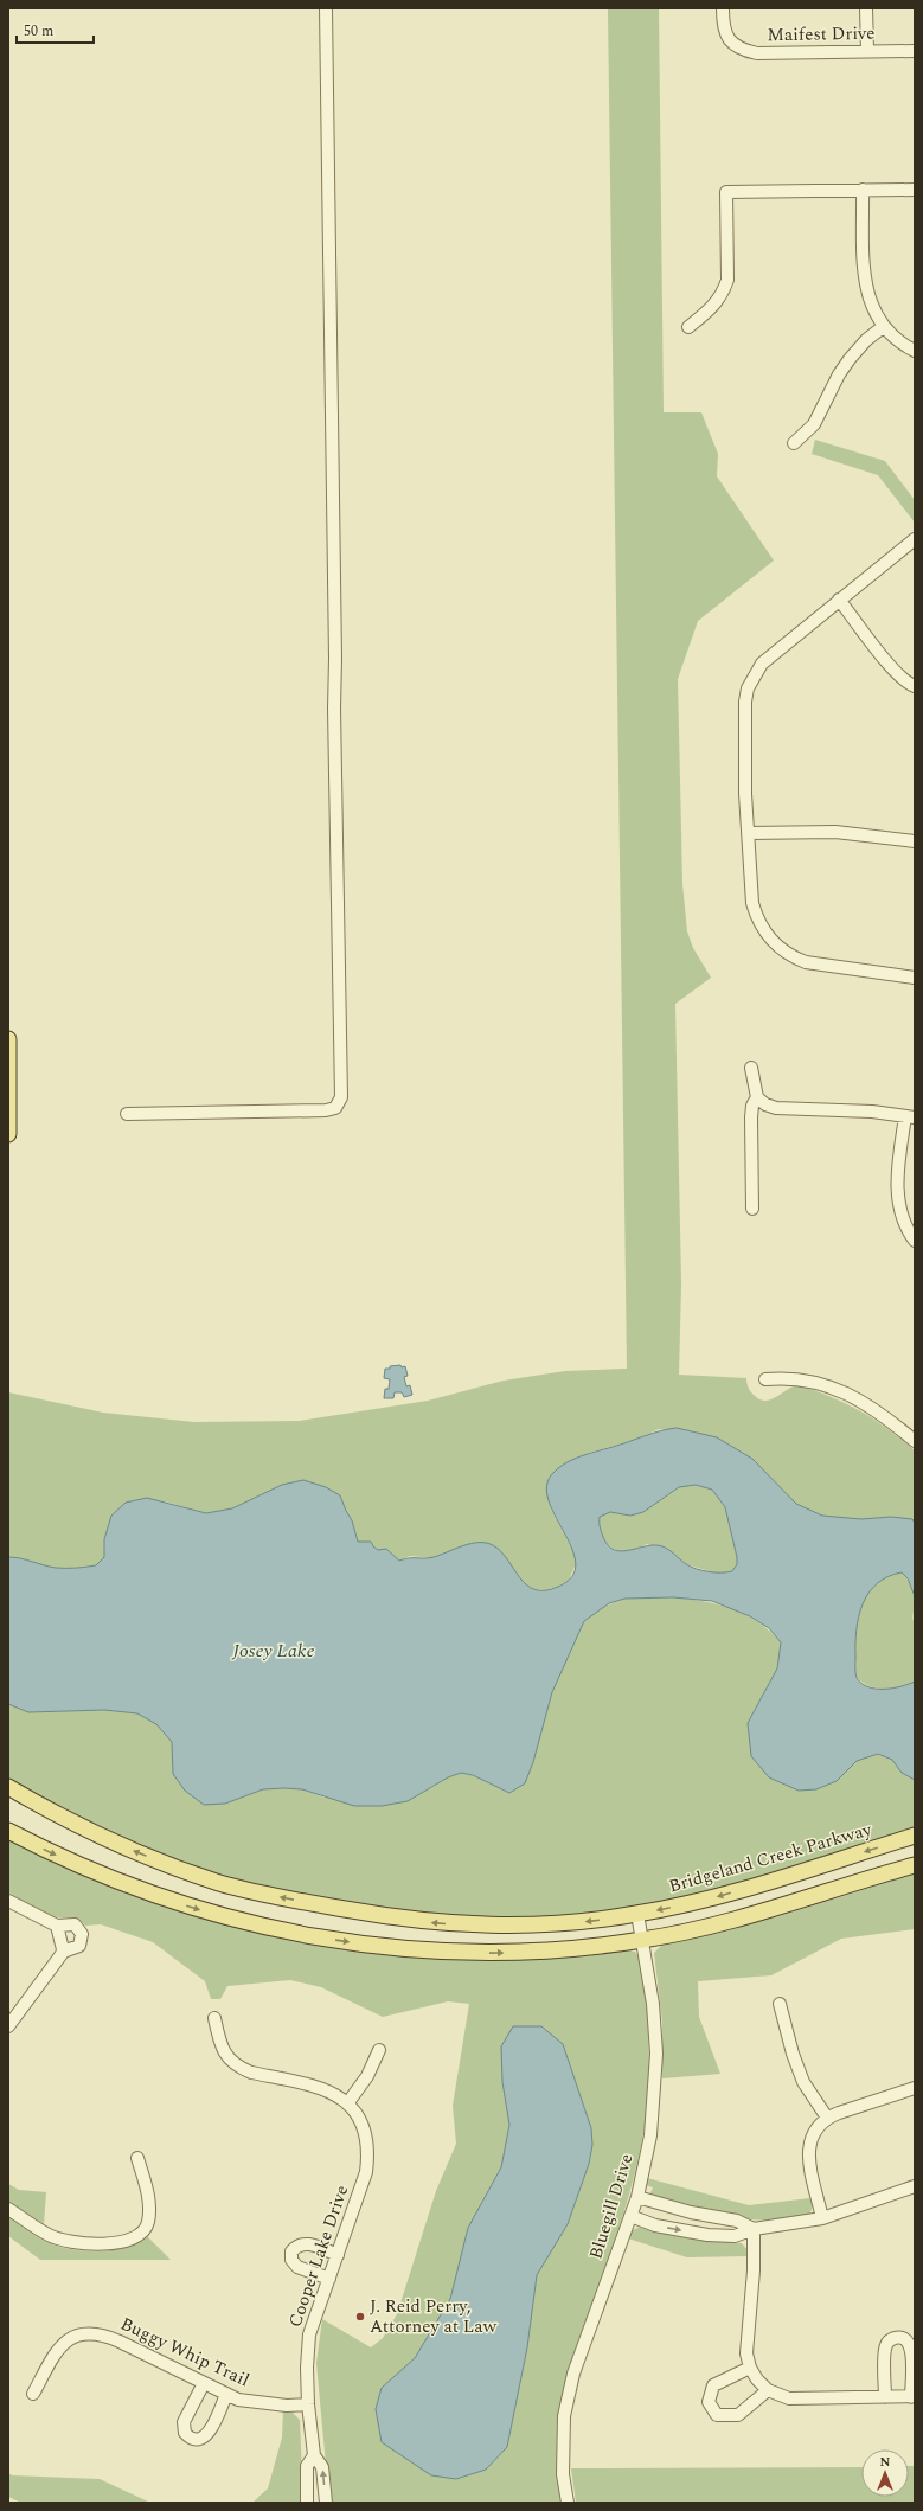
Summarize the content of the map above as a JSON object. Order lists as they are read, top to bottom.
{
  "streets": {
    "main road": ["Bridgeland Creek Parkway"],
    "street": [
      "Maifest Drive",
      "Bluegill Drive",
      "Cooper Lake Drive",
      "Buggy Whip Trail"
    ]
  },
  "crossings": [
    ["Bridgeland Creek Parkway", "Bluegill Drive"],
    ["Cooper Lake Drive", "Buggy Whip Trail"]
  ],
  "water": ["Josey Lake"],
  "places": ["J. Reid Perry, Attorney at Law"],
  "scale_bar": "50 m",
  "north": "top"
}
